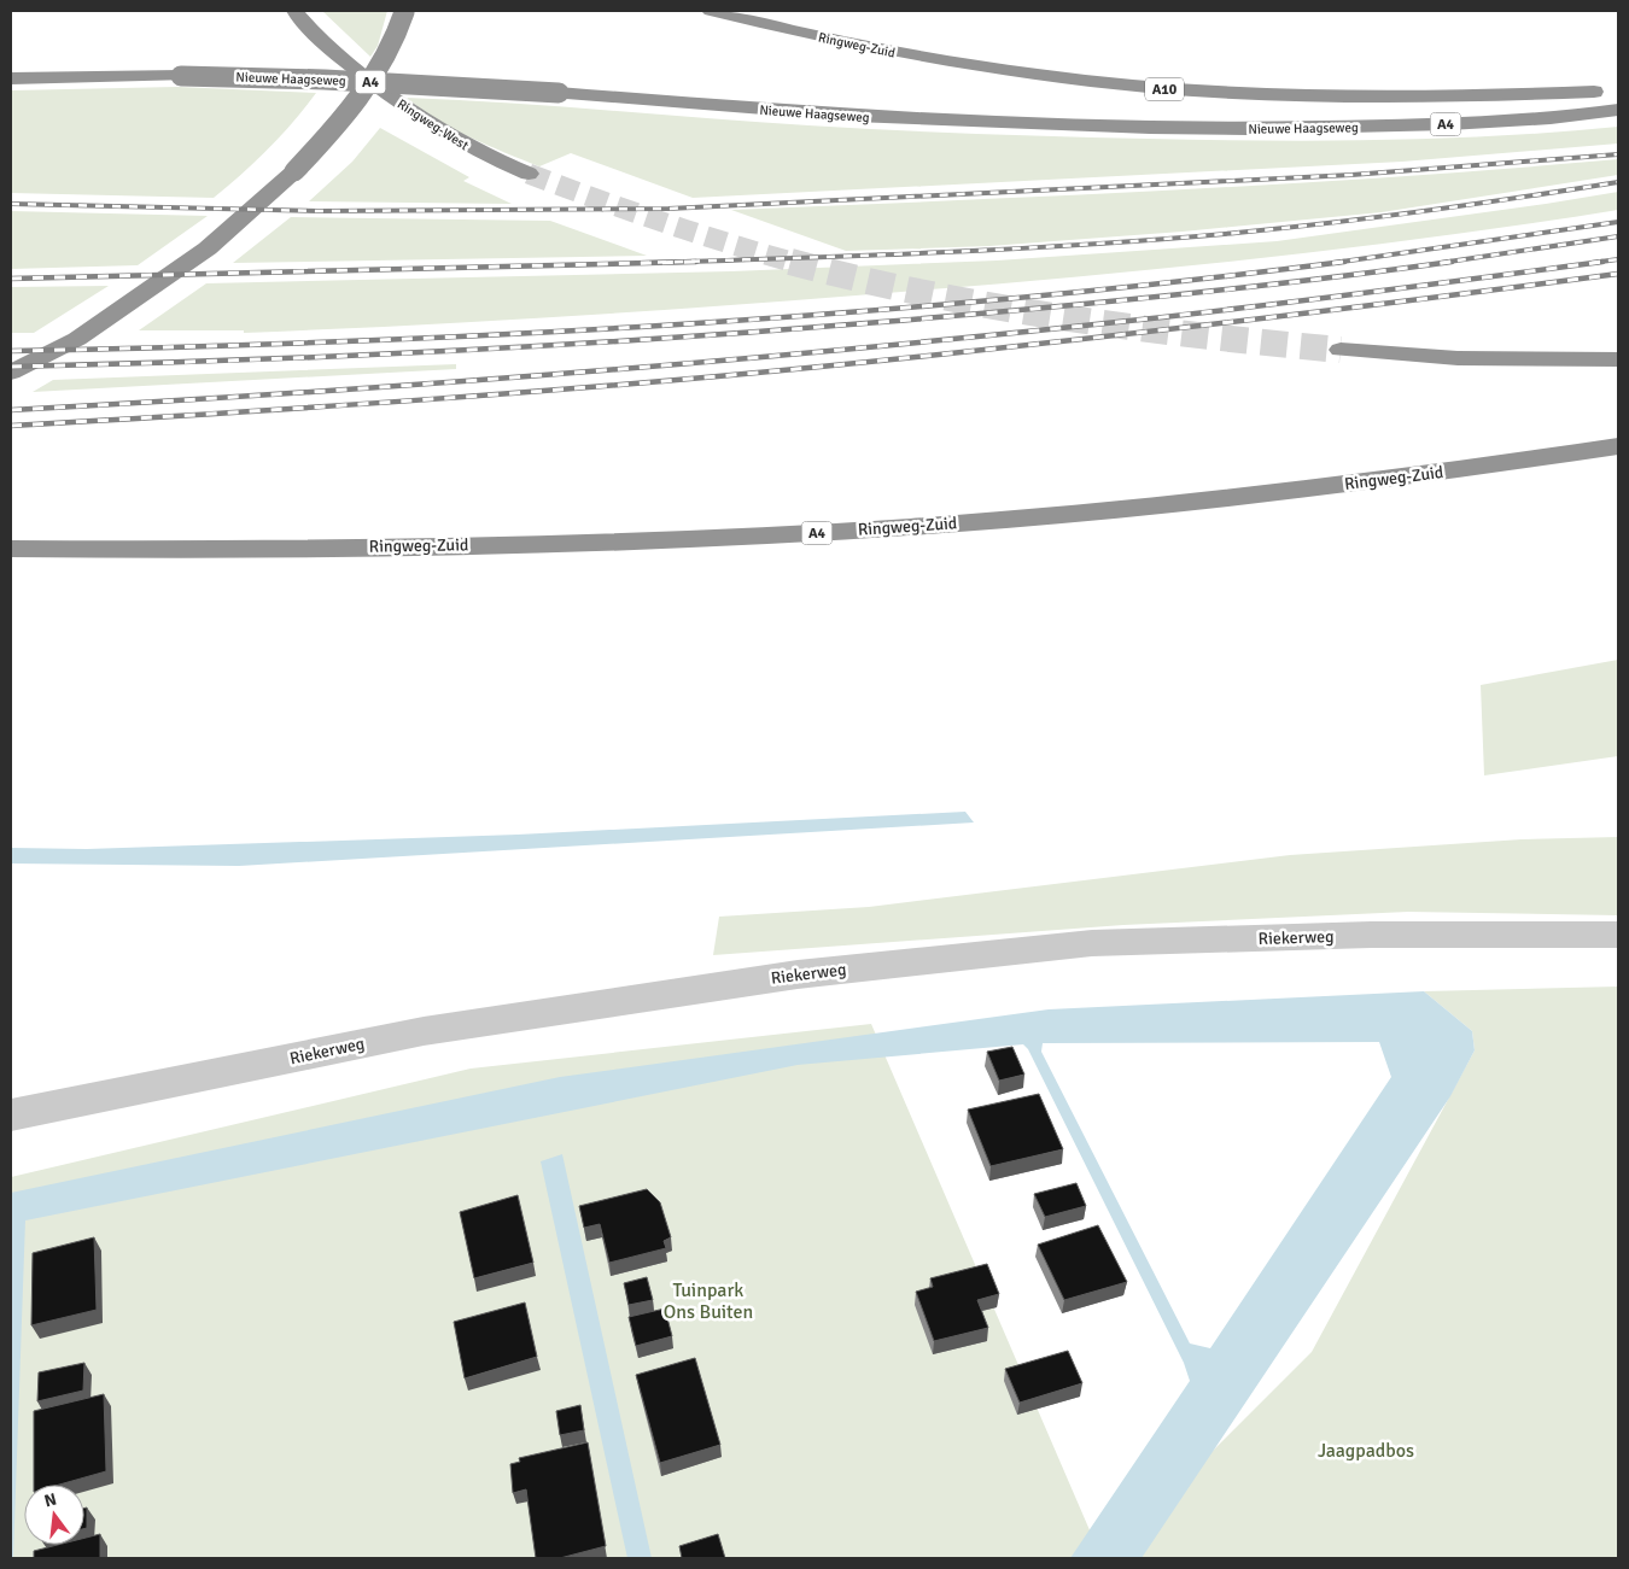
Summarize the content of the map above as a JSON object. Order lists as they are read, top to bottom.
{
  "streets": {
    "highway": [
      "Ringweg-Zuid",
      "Nieuwe Haagseweg",
      "A4",
      "A10",
      "Ringweg-West"
    ],
    "street": ["Riekerweg"]
  },
  "parks": ["Tuinpark Ons Buiten", "Jaagpadbos"],
  "north": "top"
}
